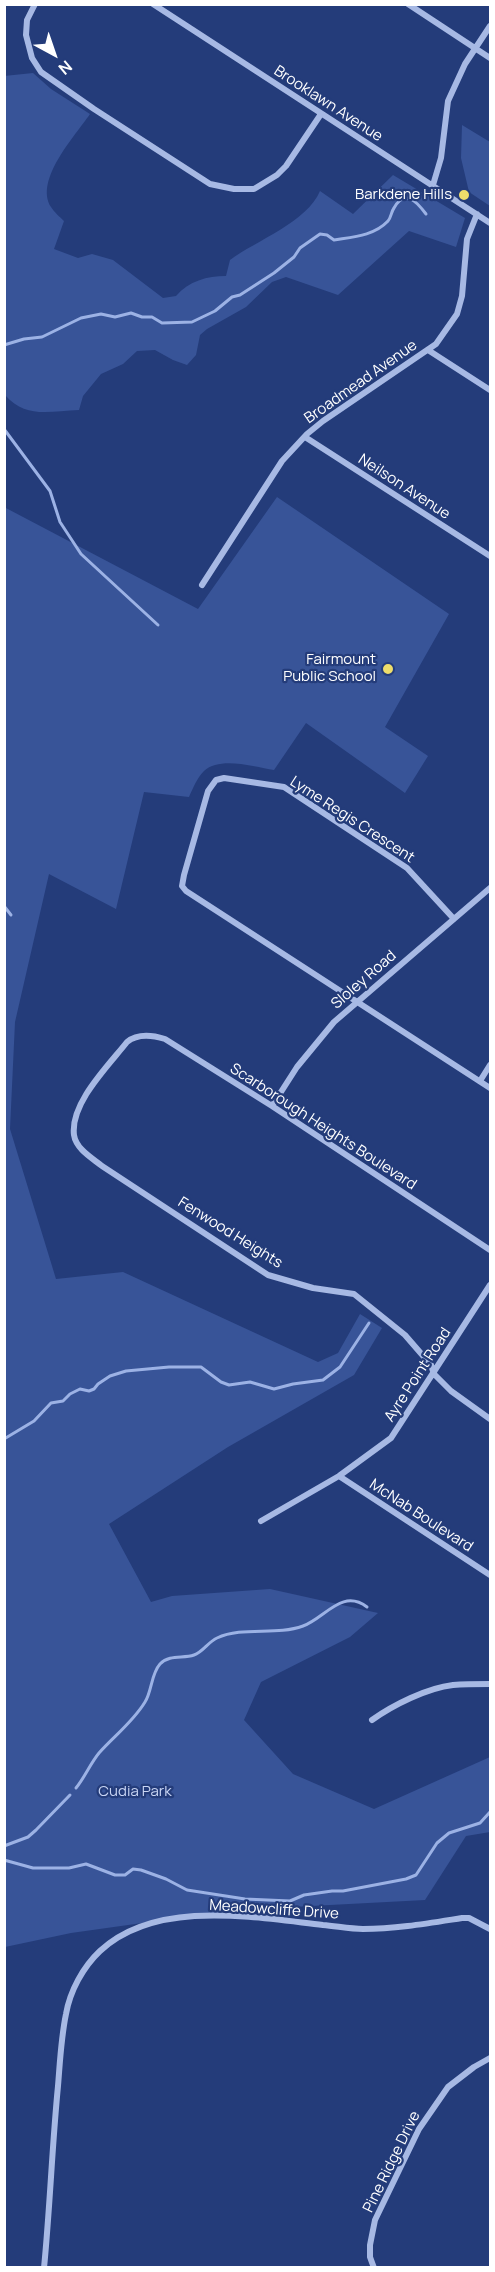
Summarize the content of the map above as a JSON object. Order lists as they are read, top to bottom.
{
  "streets": {
    "street": [
      "Brooklawn Avenue",
      "Broadmead Avenue",
      "Neilson Avenue",
      "Lyme Regis Crescent",
      "Sloley Road",
      "Scarborough Heights Boulevard",
      "Fenwood Heights",
      "Ayre Point Road",
      "McNab Boulevard",
      "Meadowcliffe Drive",
      "Pine Ridge Drive"
    ]
  },
  "crossings": [
    ["Brooklawn Avenue", "Broadmead Avenue"],
    ["Broadmead Avenue", "Neilson Avenue"],
    ["Lyme Regis Crescent", "Sloley Road"],
    ["Sloley Road", "Scarborough Heights Boulevard"],
    ["Scarborough Heights Boulevard", "Fenwood Heights"],
    ["Fenwood Heights", "Ayre Point Road"],
    ["Ayre Point Road", "McNab Boulevard"]
  ],
  "parks": ["Cudia Park"],
  "places": ["Barkdene Hills", "Fairmount Public School"],
  "north": "bottom right"
}
